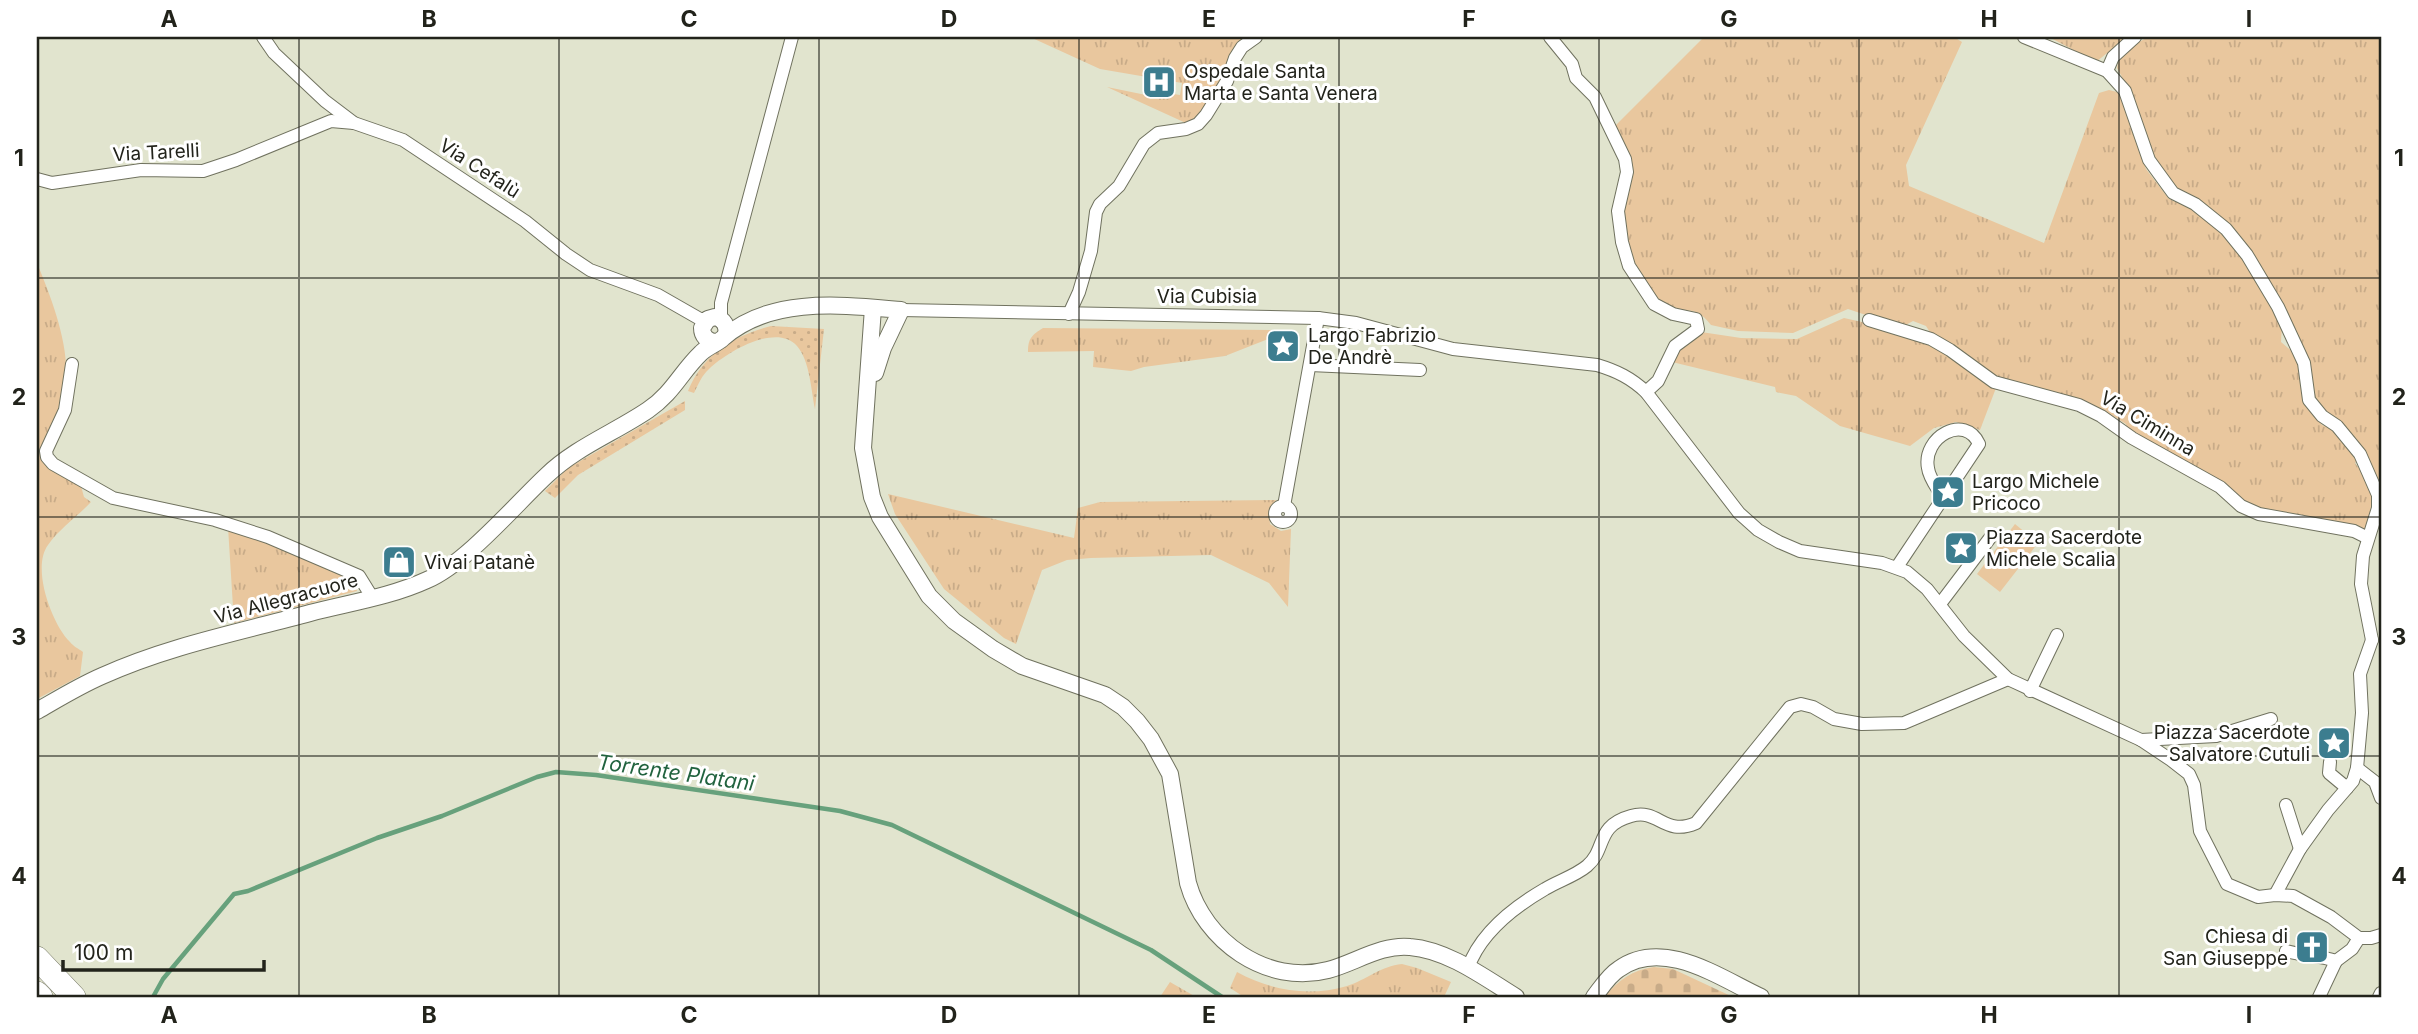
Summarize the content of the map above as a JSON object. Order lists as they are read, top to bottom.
{
  "streets": {
    "street": [
      "Via Tarelli",
      "Via Cefalù",
      "Via Cubisia",
      "Via Ciminna",
      "Via Allegracuore"
    ]
  },
  "crossings": [
    ["Via Tarelli", "Via Cefalù"],
    ["Via Cefalù", "Via Cubisia"],
    ["Via Cefalù", "Via Allegracuore"],
    ["Via Cubisia", "Via Allegracuore"]
  ],
  "water": ["Torrente Platani"],
  "places": {
    "hospital": ["Ospedale Santa Marta e Santa Venera"],
    "place": [
      "Largo Fabrizio De Andrè",
      "Largo Michele Pricoco",
      "Piazza Sacerdote Michele Scalia",
      "Piazza Sacerdote Salvatore Cutuli"
    ],
    "shop": ["Vivai Patanè"],
    "church": ["Chiesa di San Giuseppe"]
  },
  "scale_bar": "100 m",
  "grid": {
    "columns": [
      "A",
      "B",
      "C",
      "D",
      "E",
      "F",
      "G",
      "H",
      "I"
    ],
    "rows": [
      "1",
      "2",
      "3",
      "4"
    ]
  }
}
